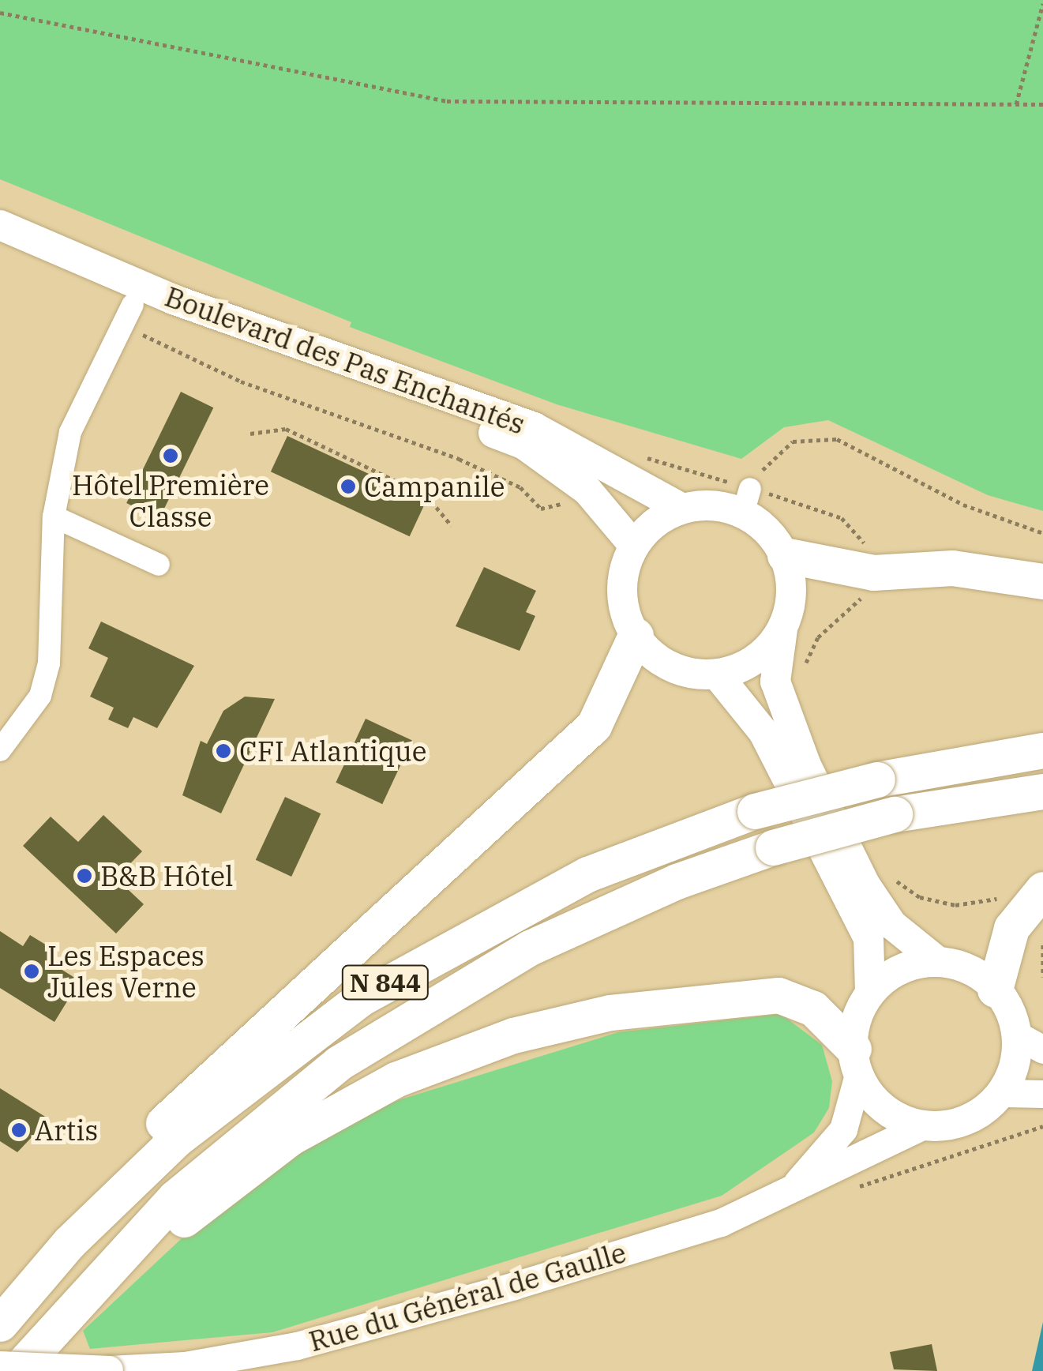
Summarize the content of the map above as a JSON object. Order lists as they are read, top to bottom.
{
  "streets": {
    "highway": ["N 844"],
    "main road": ["Boulevard des Pas Enchantés"],
    "street": ["Rue du Général de Gaulle"]
  },
  "places": [
    "Hôtel Première Classe",
    "Campanile",
    "CFI Atlantique",
    "B&B Hôtel",
    "Les Espaces Jules Verne",
    "Artis"
  ]
}
